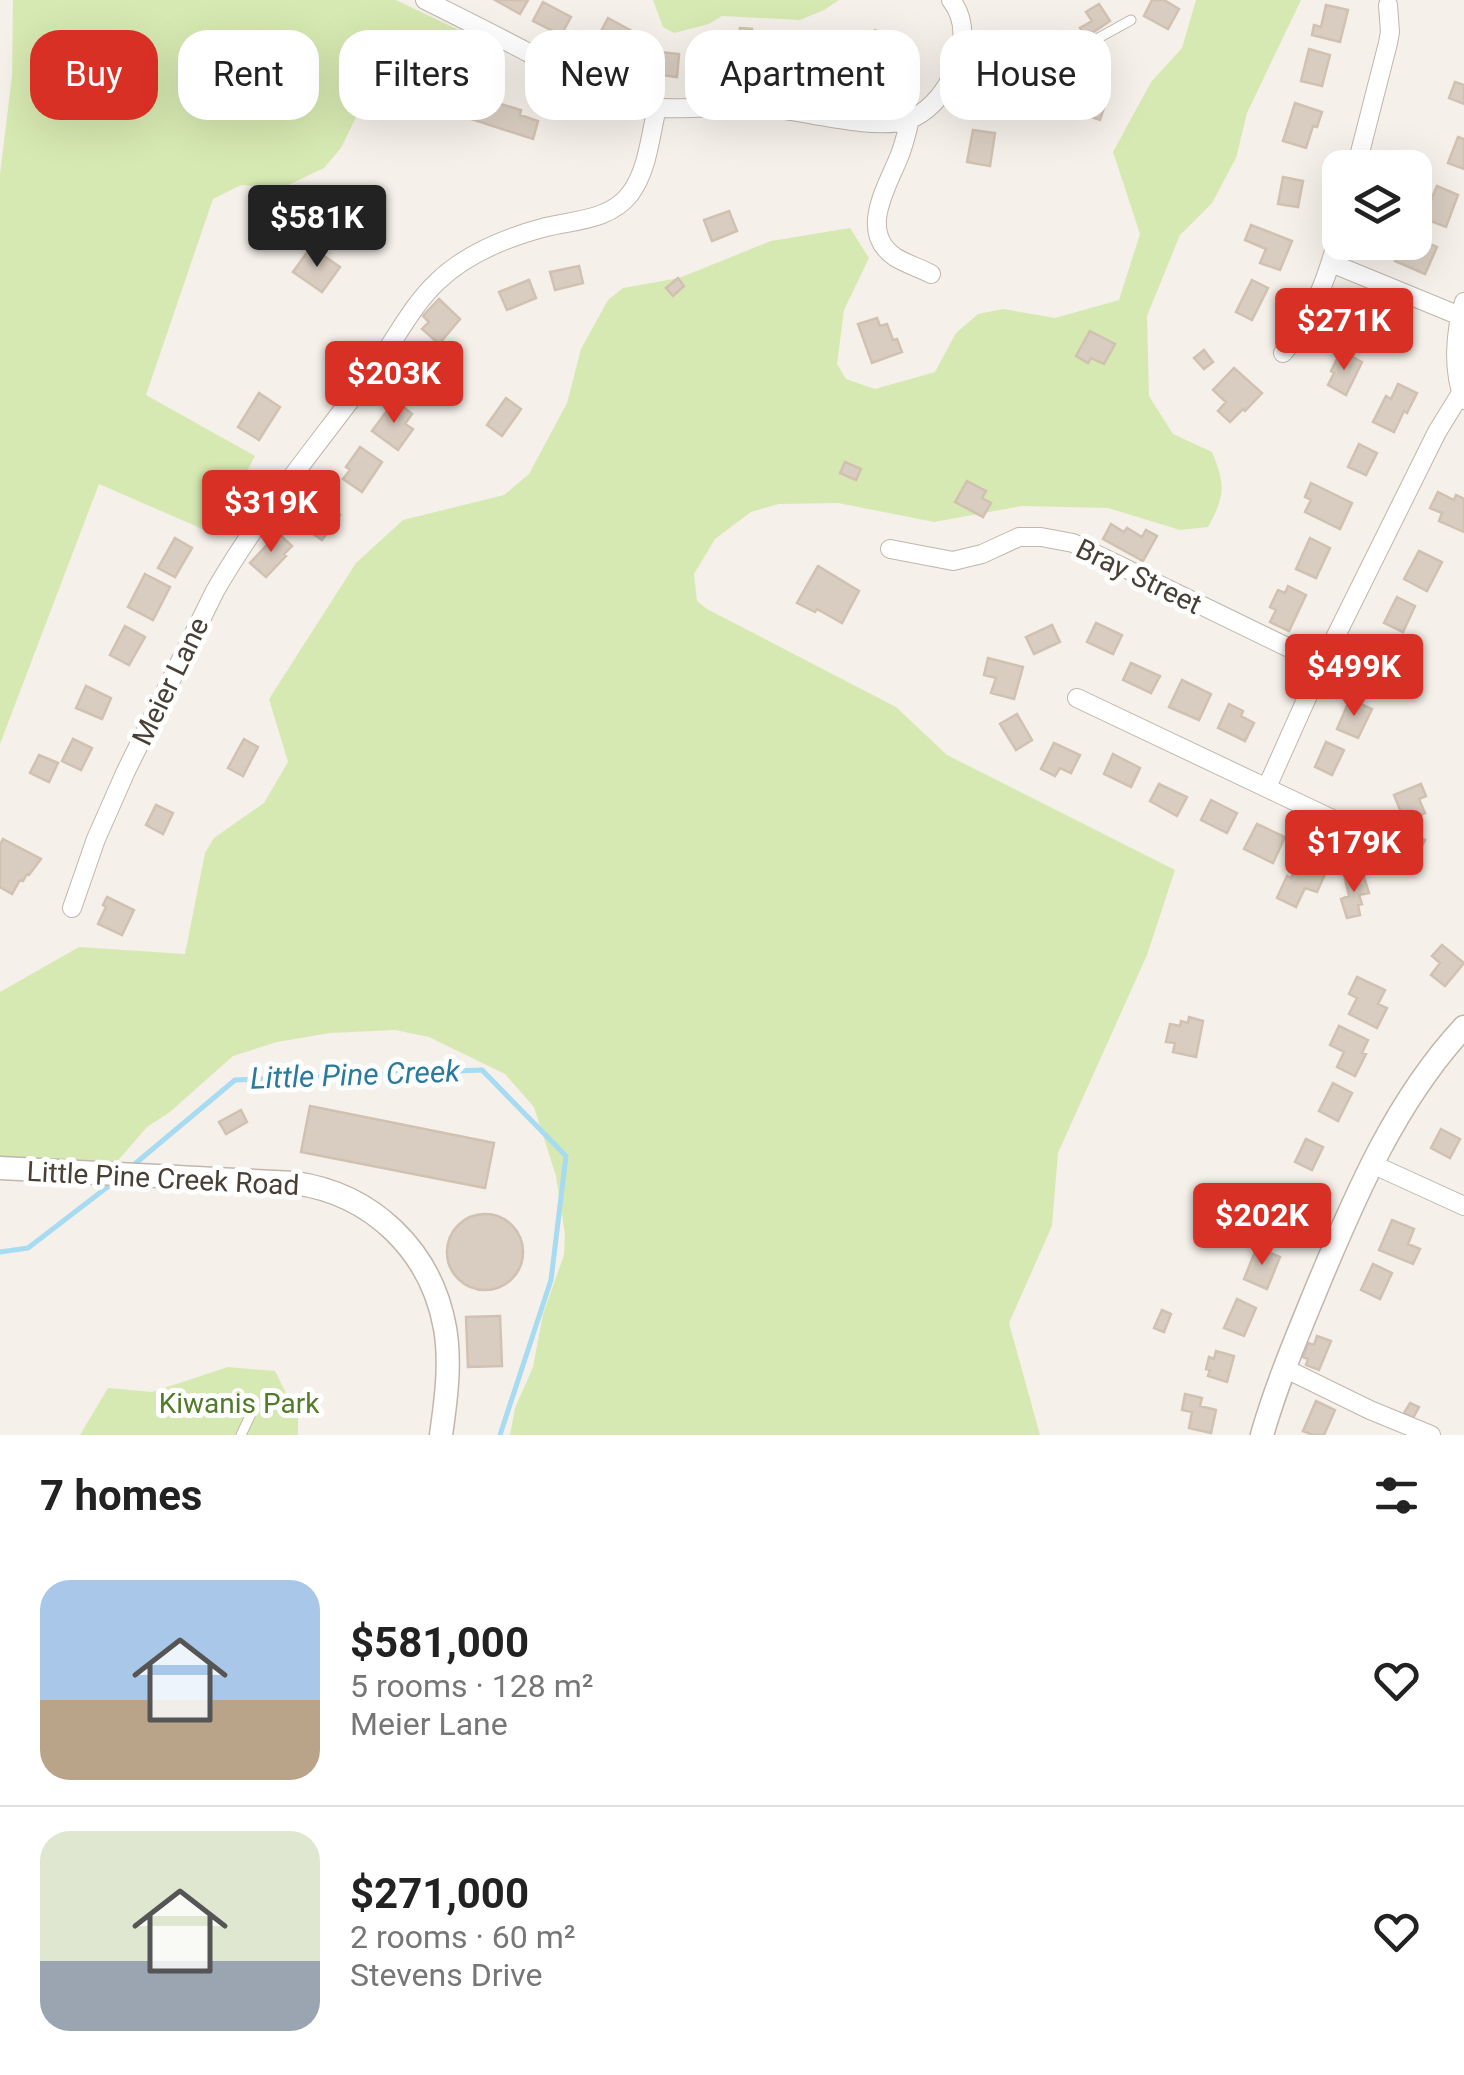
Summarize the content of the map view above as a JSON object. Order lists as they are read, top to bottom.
{
  "streets": {
    "street": ["Bray Street", "Meier Lane", "Little Pine Creek Road"]
  },
  "water": ["Little Pine Creek"],
  "parks": ["Kiwanis Park"],
  "page": {
    "chip": [
      "Buy",
      "Rent",
      "Filters",
      "New",
      "Apartment",
      "House"
    ],
    "price": [
      "$581K",
      "$271K",
      "$203K",
      "$319K",
      "$499K",
      "$179K",
      "$202K"
    ],
    "heading": "7 homes",
    "list": [
      {
        "name": "$581,000",
        "note": "5 rooms · 128 m² · Meier Lane"
      },
      {
        "name": "$271,000",
        "note": "2 rooms · 60 m² · Stevens Drive"
      }
    ]
  }
}
